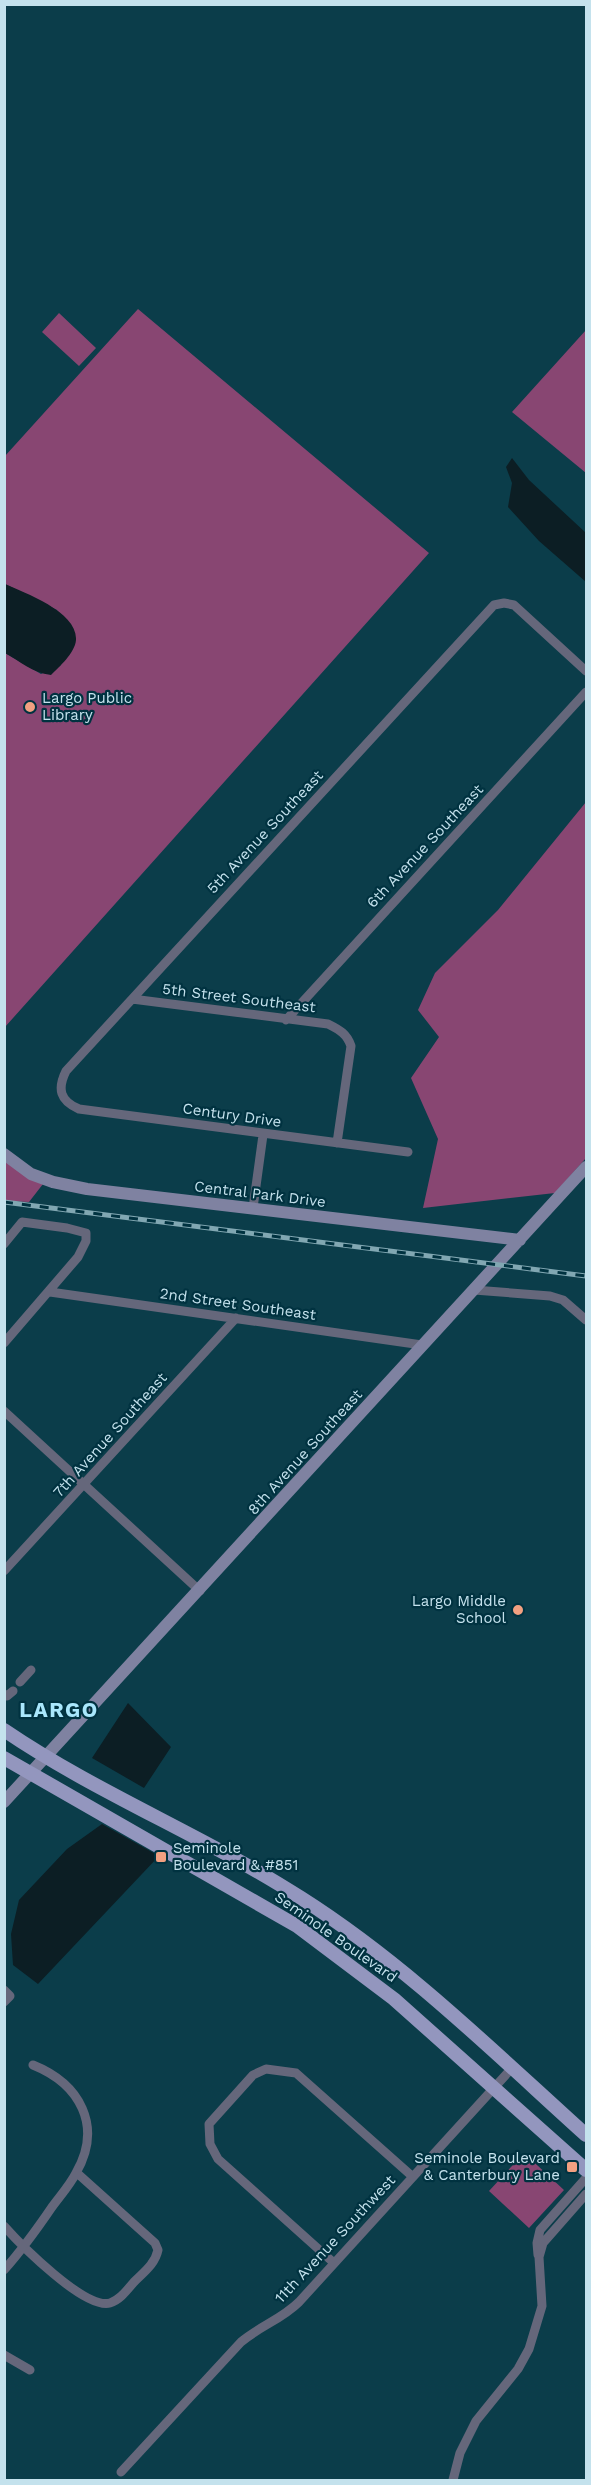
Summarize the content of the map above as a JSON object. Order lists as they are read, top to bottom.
{
  "streets": {
    "main road": ["Seminole Boulevard"],
    "street": [
      "5th Avenue Southeast",
      "6th Avenue Southeast",
      "5th Street Southeast",
      "Century Drive",
      "Central Park Drive",
      "2nd Street Southeast",
      "7th Avenue Southeast",
      "8th Avenue Southeast",
      "11th Avenue Southwest"
    ]
  },
  "crossings": [
    ["5th Avenue Southeast", "5th Street Southeast"],
    ["5th Avenue Southeast", "Century Drive"],
    ["6th Avenue Southeast", "5th Street Southeast"],
    ["5th Street Southeast", "Century Drive"],
    ["Central Park Drive", "8th Avenue Southeast"],
    ["2nd Street Southeast", "7th Avenue Southeast"],
    ["2nd Street Southeast", "8th Avenue Southeast"],
    ["8th Avenue Southeast", "Seminole Boulevard"],
    ["Seminole Boulevard", "11th Avenue Southwest"]
  ],
  "districts": ["LARGO"],
  "places": {
    "other": ["Largo Public Library", "Largo Middle School"],
    "transit": ["Seminole Boulevard & #851", "Seminole Boulevard & Canterbury Lane"]
  }
}
